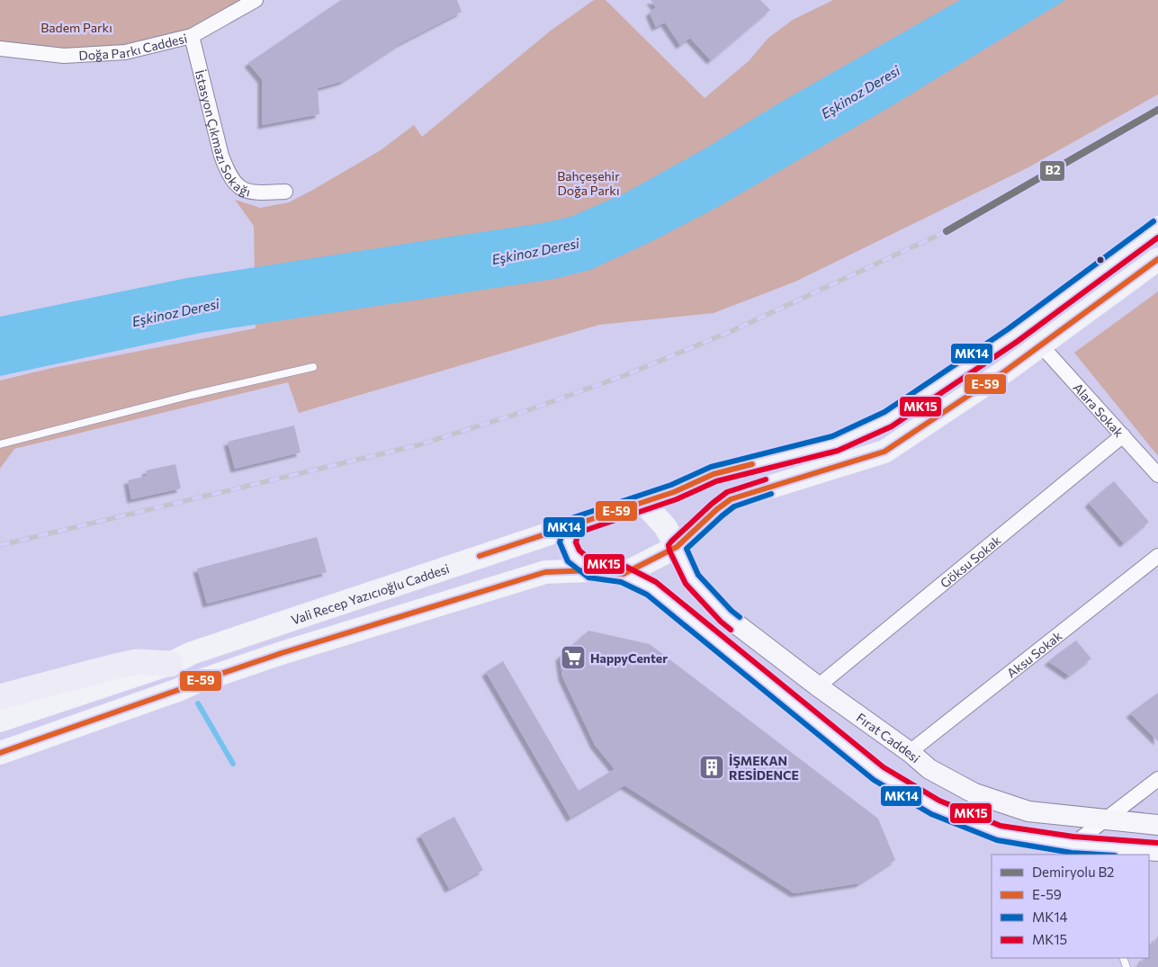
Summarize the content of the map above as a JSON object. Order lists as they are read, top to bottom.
{
  "streets": {
    "main road": ["Vali Recep Yazıcıoğlu Caddesi", "Fırat Caddesi"],
    "street": [
      "Doğa Parkı Caddesi",
      "İstasyon Çıkmazı Sokağı",
      "Alara Sokak",
      "Göksu Sokak",
      "Aksu Sokak"
    ]
  },
  "crossings": [
    ["Doğa Parkı Caddesi", "İstasyon Çıkmazı Sokağı"],
    ["Alara Sokak", "Göksu Sokak"],
    ["Göksu Sokak", "Fırat Caddesi"],
    ["Aksu Sokak", "Fırat Caddesi"]
  ],
  "water": ["Eşkinoz Deresi"],
  "parks": ["Badem Parkı", "Bahçeşehir Doğa Parkı"],
  "places": {
    "supermarket": ["HappyCenter"],
    "building": ["İŞMEKAN RESİDENCE"]
  },
  "lines": [
    "rail line B2",
    "transit line MK14",
    "transit line MK15",
    "transit line E-59"
  ],
  "legend": [
    "Demiryolu B2",
    "E-59",
    "MK14",
    "MK15"
  ]
}
